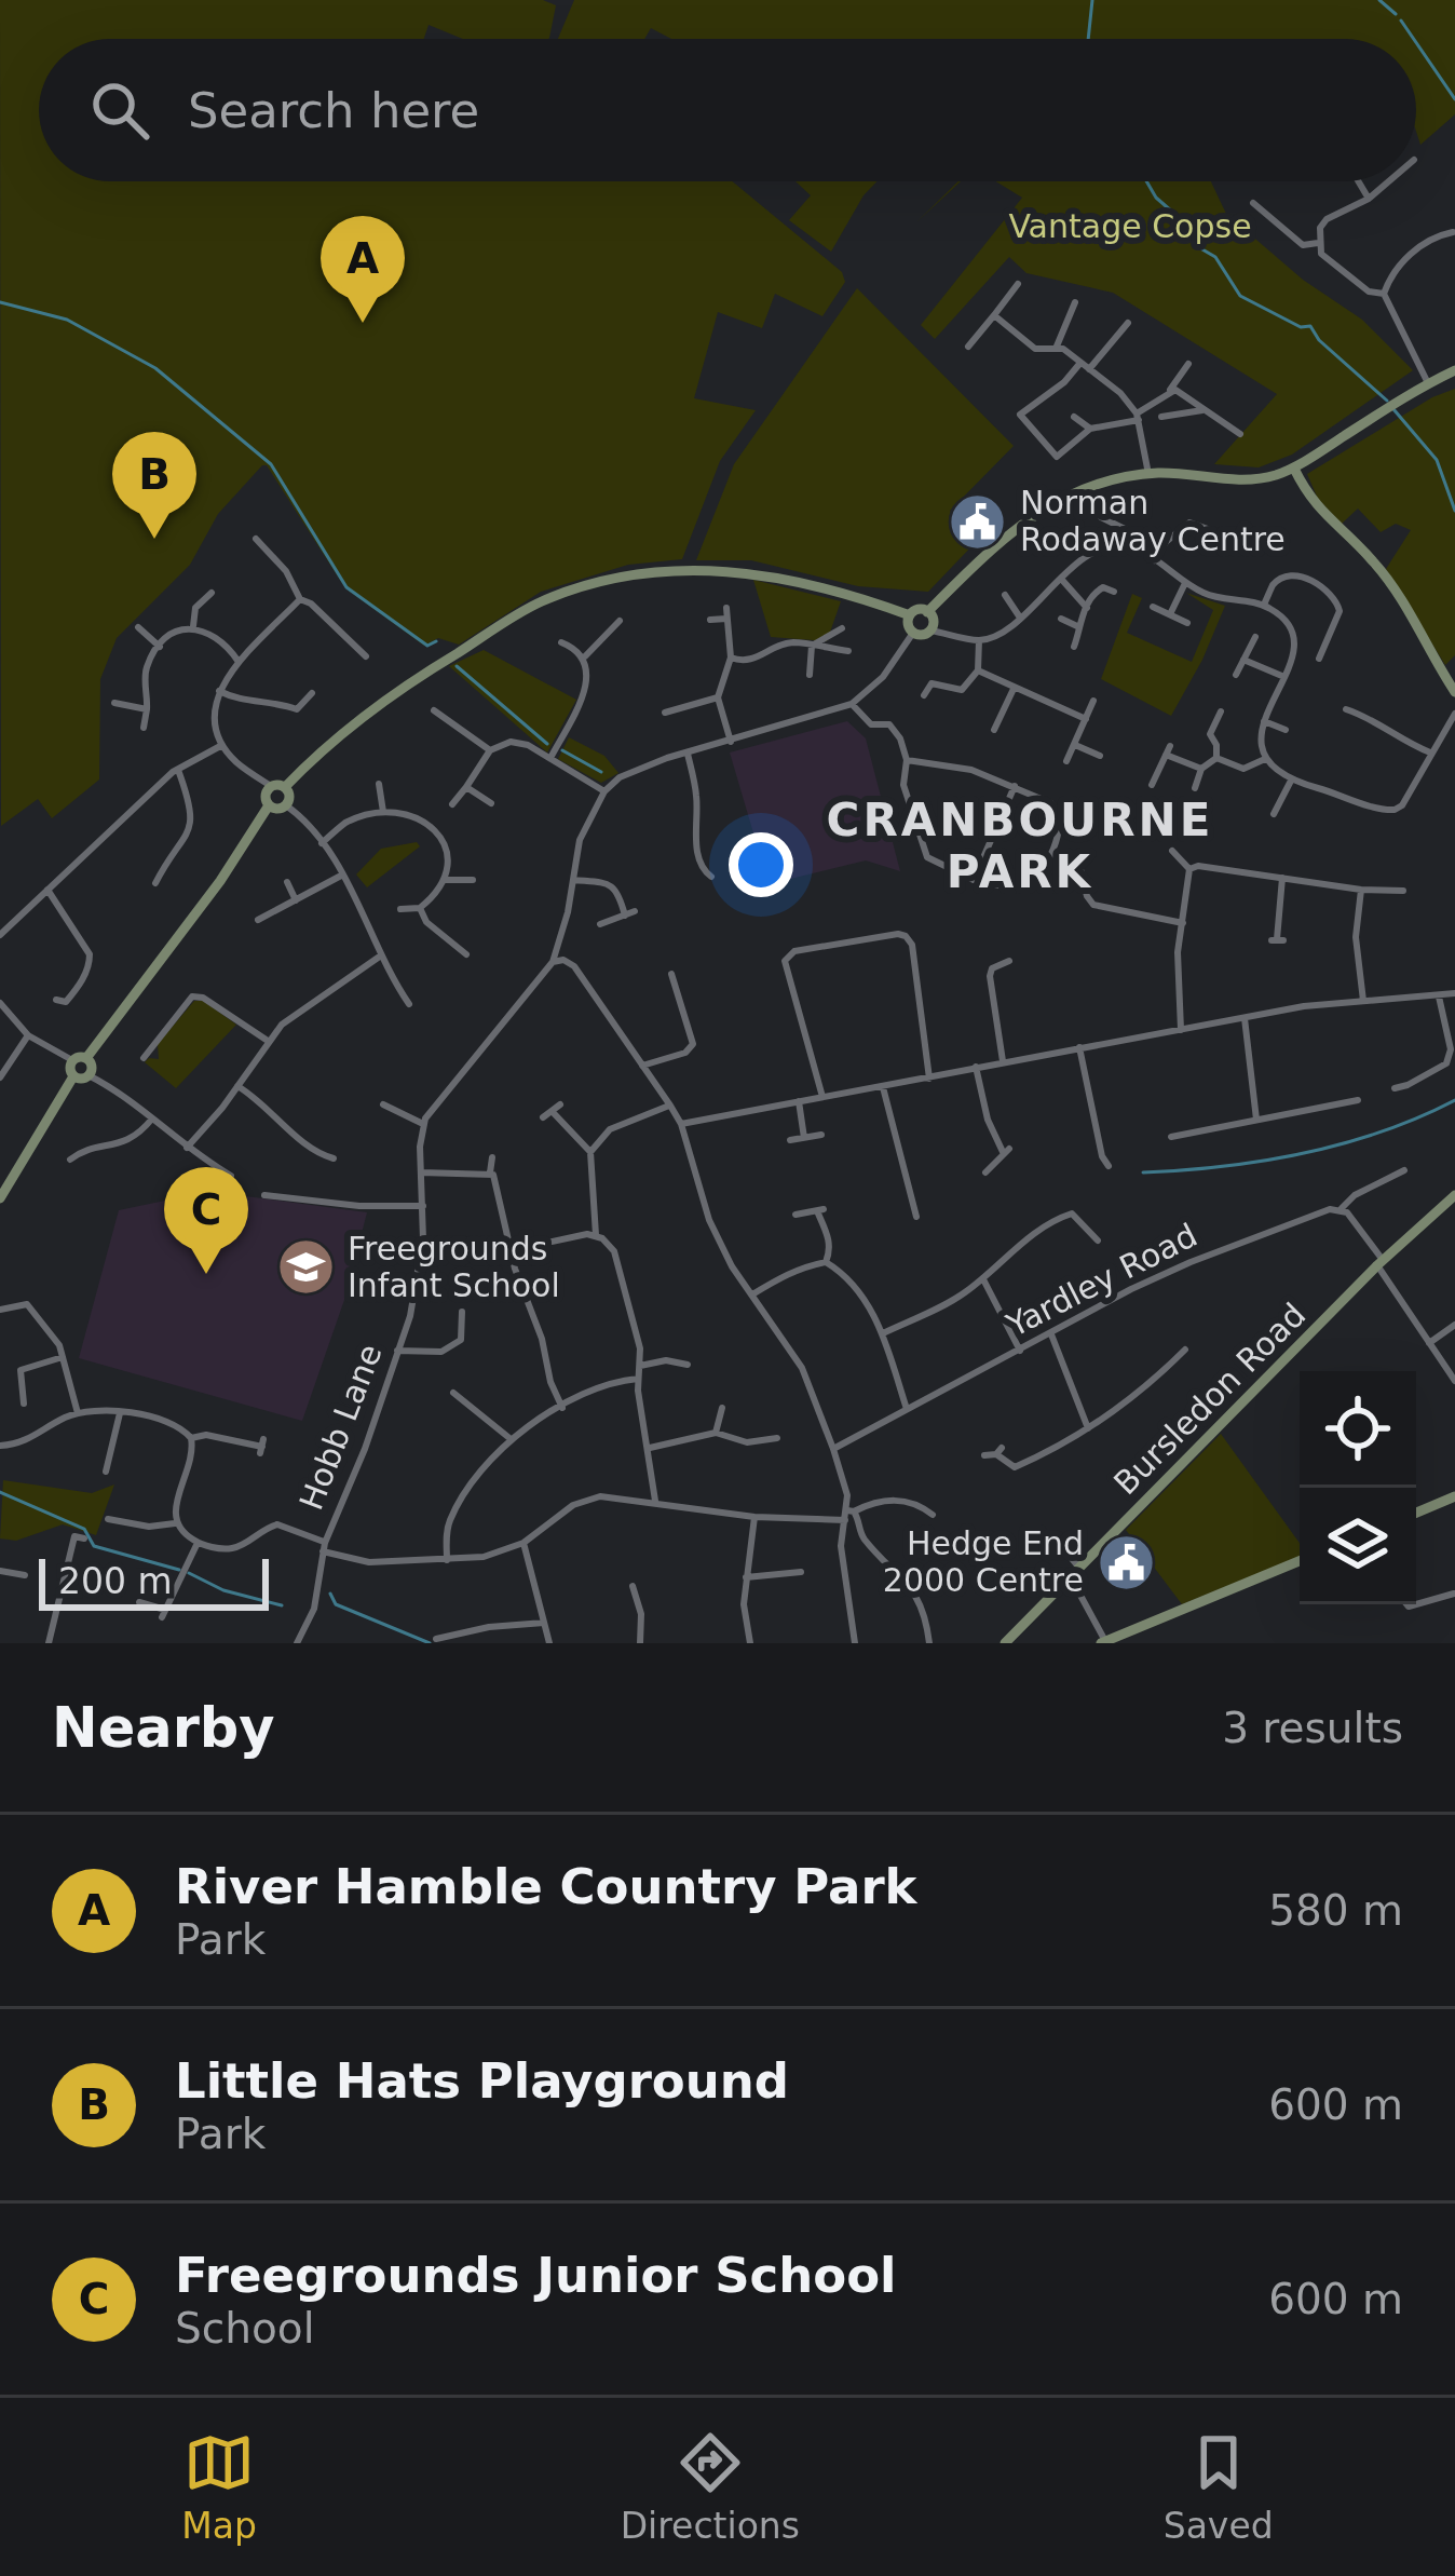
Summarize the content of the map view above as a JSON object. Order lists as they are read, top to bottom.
{
  "streets": {
    "street": ["Yardley Road", "Bursledon Road", "Hobb Lane"]
  },
  "districts": ["CRANBOURNE PARK"],
  "parks": ["Vantage Copse"],
  "places": {
    "public building": ["Norman Rodaway Centre", "Hedge End 2000 Centre"],
    "school or university": ["Freegrounds Infant School"]
  },
  "scale_bar": "200 m",
  "page": {
    "search": "Search here",
    "pins": ["A", "B", "C"],
    "scale": "200 m",
    "heading": ["Nearby", "3 results"],
    "list": [
      {
        "mark": "A",
        "name": "River Hamble Country Park",
        "note": "Park",
        "value": "580 m"
      },
      {
        "mark": "B",
        "name": "Little Hats Playground",
        "note": "Park",
        "value": "600 m"
      },
      {
        "mark": "C",
        "name": "Freegrounds Junior School",
        "note": "School",
        "value": "600 m"
      }
    ],
    "nav": ["Map", "Directions", "Saved"]
  }
}
